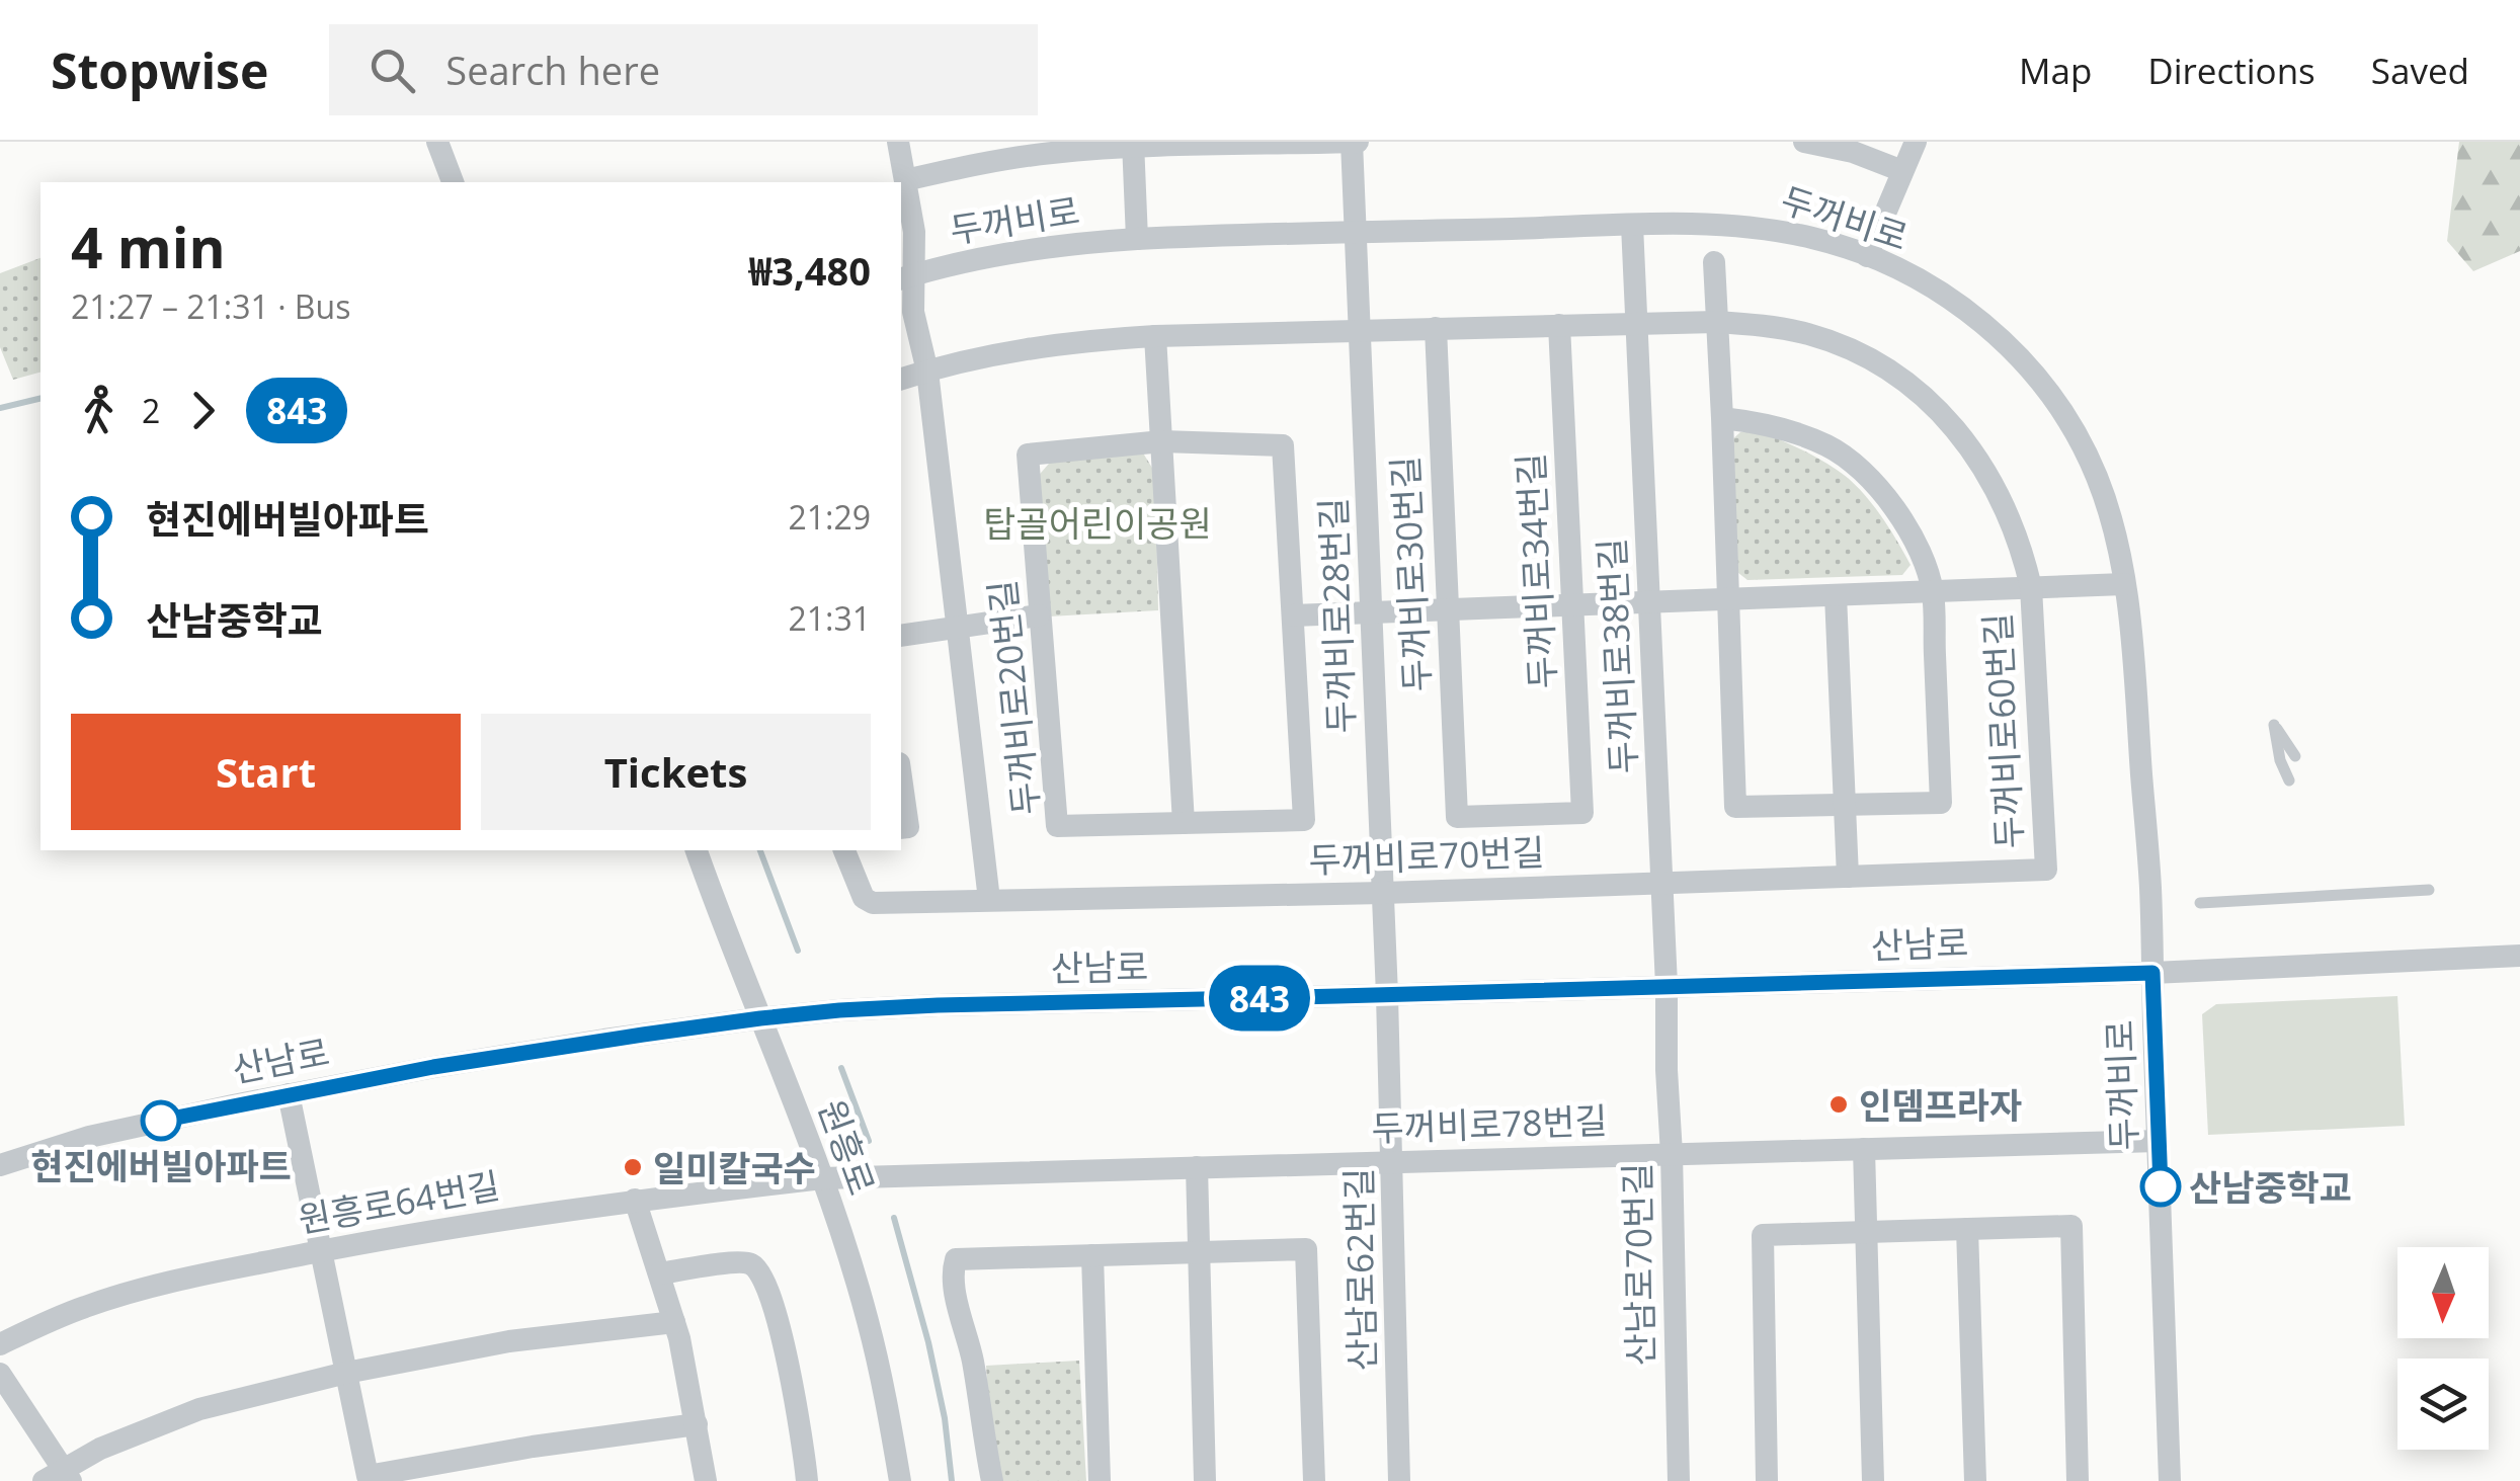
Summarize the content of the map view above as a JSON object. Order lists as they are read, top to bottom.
{
  "streets": {
    "street": [
      "두꺼비로",
      "두꺼비로34번길",
      "두꺼비로30번길",
      "두꺼비로28번길",
      "두꺼비로38번길",
      "두꺼비로20번길",
      "두꺼비로60번길",
      "두꺼비로70번길",
      "산남로",
      "두꺼비로78번길",
      "원흥로",
      "원흥로64번길",
      "산남로70번길",
      "산남로62번길"
    ]
  },
  "crossings": [
    ["두꺼비로", "두꺼비로28번길"],
    ["두꺼비로", "두꺼비로38번길"],
    ["두꺼비로", "두꺼비로60번길"],
    ["두꺼비로", "산남로"],
    ["두꺼비로", "두꺼비로78번길"],
    ["두꺼비로34번길", "두꺼비로30번길"],
    ["두꺼비로34번길", "두꺼비로60번길"],
    ["두꺼비로30번길", "두꺼비로60번길"],
    ["두꺼비로28번길", "두꺼비로60번길"],
    ["두꺼비로28번길", "두꺼비로70번길"],
    ["두꺼비로28번길", "산남로"],
    ["두꺼비로28번길", "산남로62번길"],
    ["두꺼비로38번길", "두꺼비로60번길"],
    ["두꺼비로38번길", "두꺼비로70번길"],
    ["두꺼비로38번길", "산남로"],
    ["두꺼비로38번길", "산남로70번길"],
    ["두꺼비로20번길", "두꺼비로60번길"],
    ["두꺼비로60번길", "두꺼비로70번길"],
    ["산남로", "원흥로"],
    ["산남로", "산남로70번길"],
    ["산남로", "산남로62번길"],
    ["두꺼비로78번길", "원흥로"],
    ["두꺼비로78번길", "원흥로64번길"],
    ["두꺼비로78번길", "산남로70번길"],
    ["두꺼비로78번길", "산남로62번길"],
    ["원흥로", "원흥로64번길"]
  ],
  "parks": ["탑골어린이공원"],
  "places": [
    "인뎀프라자",
    "현진에버빌아파트",
    "일미칼국수",
    "산남중학교"
  ],
  "lines": ["bus line 843"],
  "north": "bottom",
  "page": {
    "header": "Stopwise",
    "search": "Search here",
    "nav": ["Map", "Directions", "Saved"],
    "on_map": "843",
    "heading": ["4 min", "21:27 – 21:31 · Bus", "₩3,480"],
    "legs": ["2", "843"],
    "list": [
      {
        "name": "현진에버빌아파트",
        "value": "21:29"
      },
      {
        "name": "산남중학교",
        "value": "21:31"
      }
    ],
    "buttons": ["Start", "Tickets"]
  }
}
